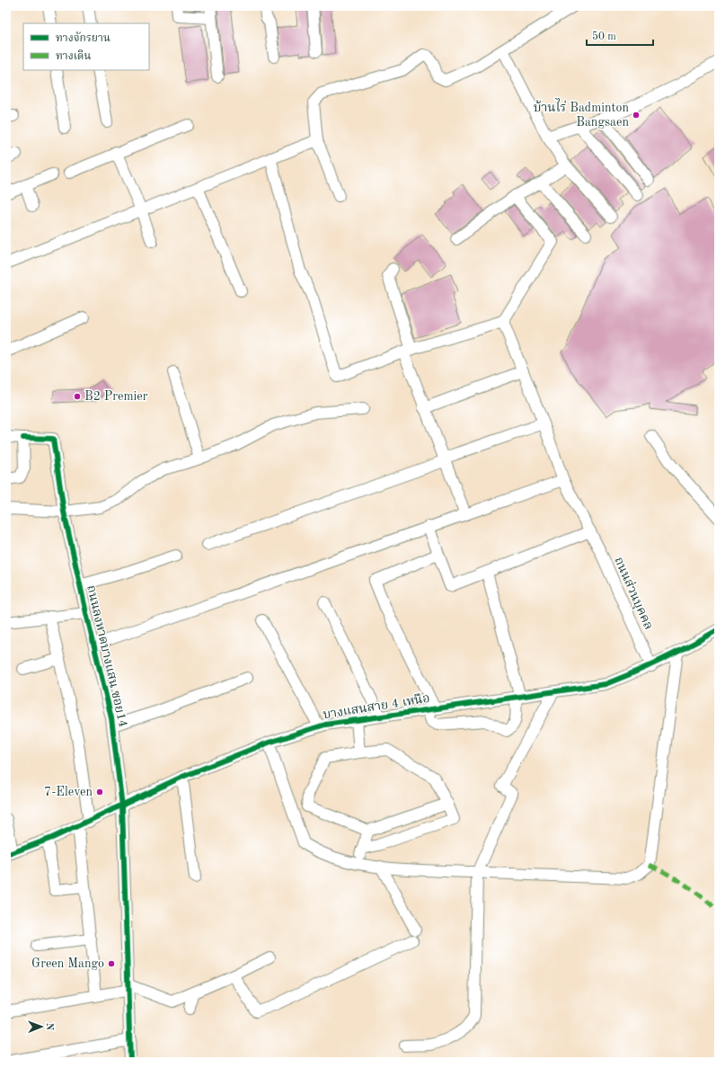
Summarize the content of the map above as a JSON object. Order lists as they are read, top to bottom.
{
  "streets": {
    "street": ["ถนนส่วนบุคคล", "ถนนลงหาดบางแสน ซอย14", "บางแสนสาย 4 เหนือ"]
  },
  "crossings": [
    ["ถนนส่วนบุคคล", "บางแสนสาย 4 เหนือ"],
    ["ถนนลงหาดบางแสน ซอย14", "บางแสนสาย 4 เหนือ"]
  ],
  "places": [
    "บ้านไร่ Badminton Bangsaen",
    "B2 Premier",
    "7-Eleven",
    "Green Mango"
  ],
  "legend": ["ทางจักรยาน", "ทางเดิน"],
  "scale_bar": "50 m",
  "north": "right"
}
